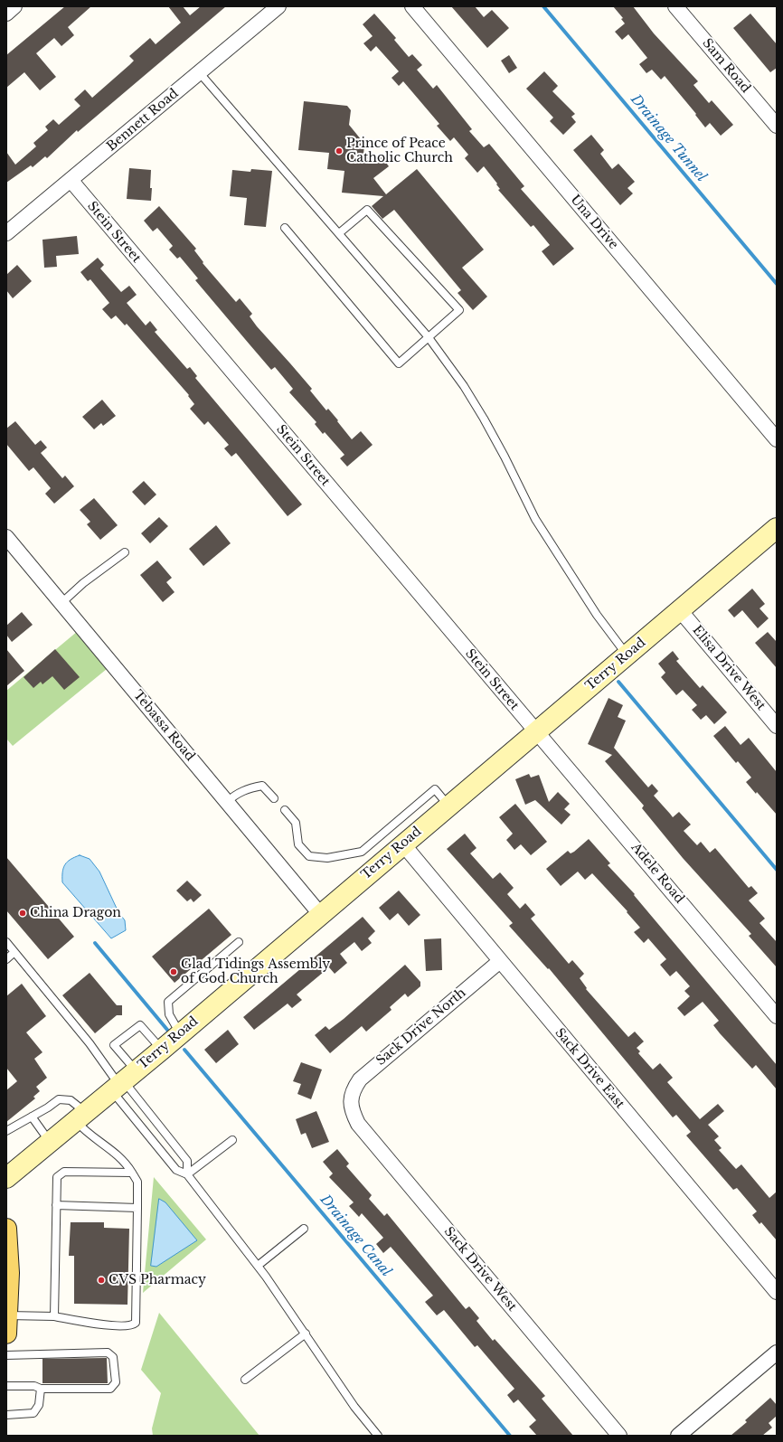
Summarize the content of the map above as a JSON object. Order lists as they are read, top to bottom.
{
  "streets": {
    "street": [
      "Sam Road",
      "Bennett Road",
      "Una Drive",
      "Stein Street",
      "Terry Road",
      "Elisa Drive West",
      "Tebassa Road",
      "Adele Road",
      "Sack Drive North",
      "Sack Drive East",
      "Sack Drive West"
    ]
  },
  "crossings": [
    ["Bennett Road", "Stein Street"],
    ["Stein Street", "Terry Road"],
    ["Stein Street", "Adele Road"],
    ["Terry Road", "Elisa Drive West"],
    ["Terry Road", "Tebassa Road"],
    ["Terry Road", "Adele Road"],
    ["Terry Road", "Sack Drive East"],
    ["Sack Drive North", "Sack Drive East"],
    ["Sack Drive North", "Sack Drive West"]
  ],
  "water": ["Drainage Tunnel", "Drainage Canal"],
  "places": [
    "Prince of Peace Catholic Church",
    "China Dragon",
    "Glad Tidings Assembly of God Church",
    "CVS Pharmacy"
  ]
}
